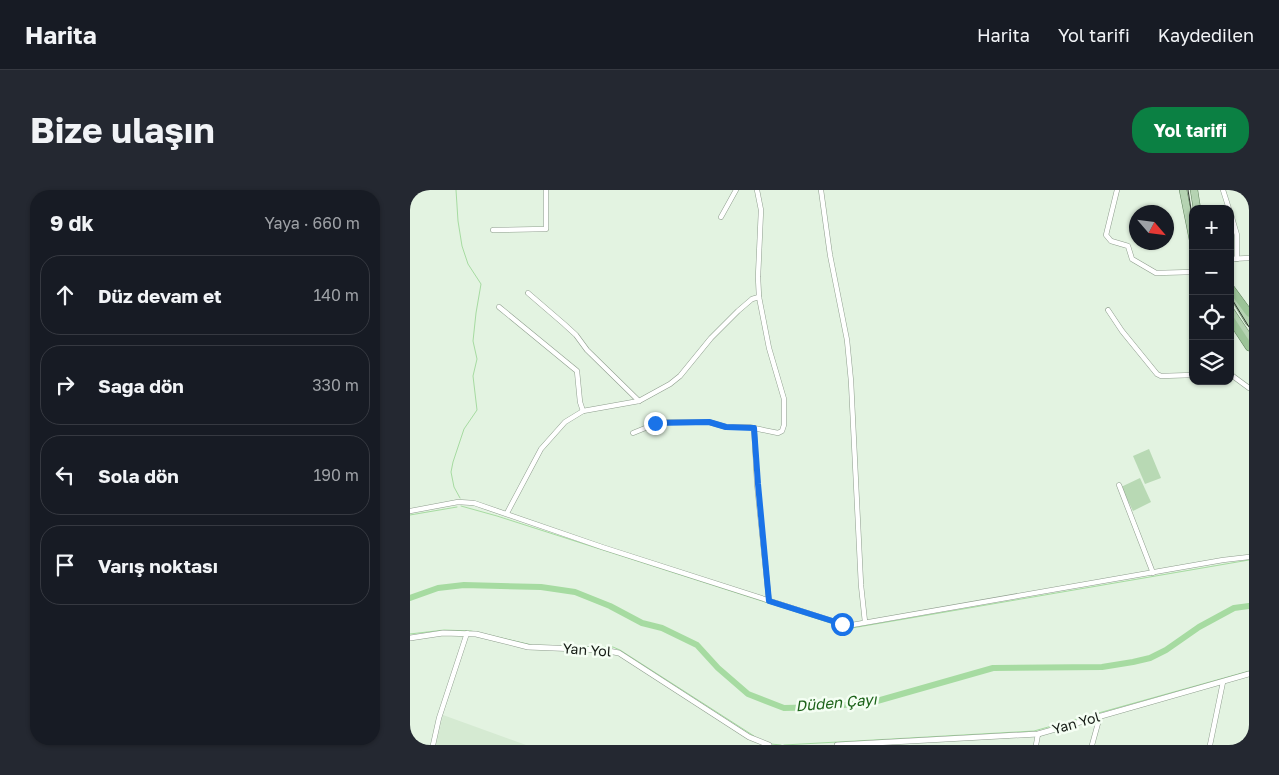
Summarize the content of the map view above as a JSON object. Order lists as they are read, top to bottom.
{
  "streets": {
    "street": ["Yan Yol"]
  },
  "water": ["Düden Çayı"],
  "north": "bottom right",
  "page": {
    "header": "Harita",
    "nav": ["Harita", "Yol tarifi", "Kaydedilen"],
    "buttons": "Yol tarifi",
    "title": "Bize ulaşın",
    "heading": ["9 dk", "Yaya · 660 m"],
    "map_buttons": ["+", "−"],
    "list": [
      ["Düz devam et", "140 m"],
      ["Sağa dön", "330 m"],
      ["Sola dön", "190 m"],
      "Varış noktası"
    ]
  }
}
